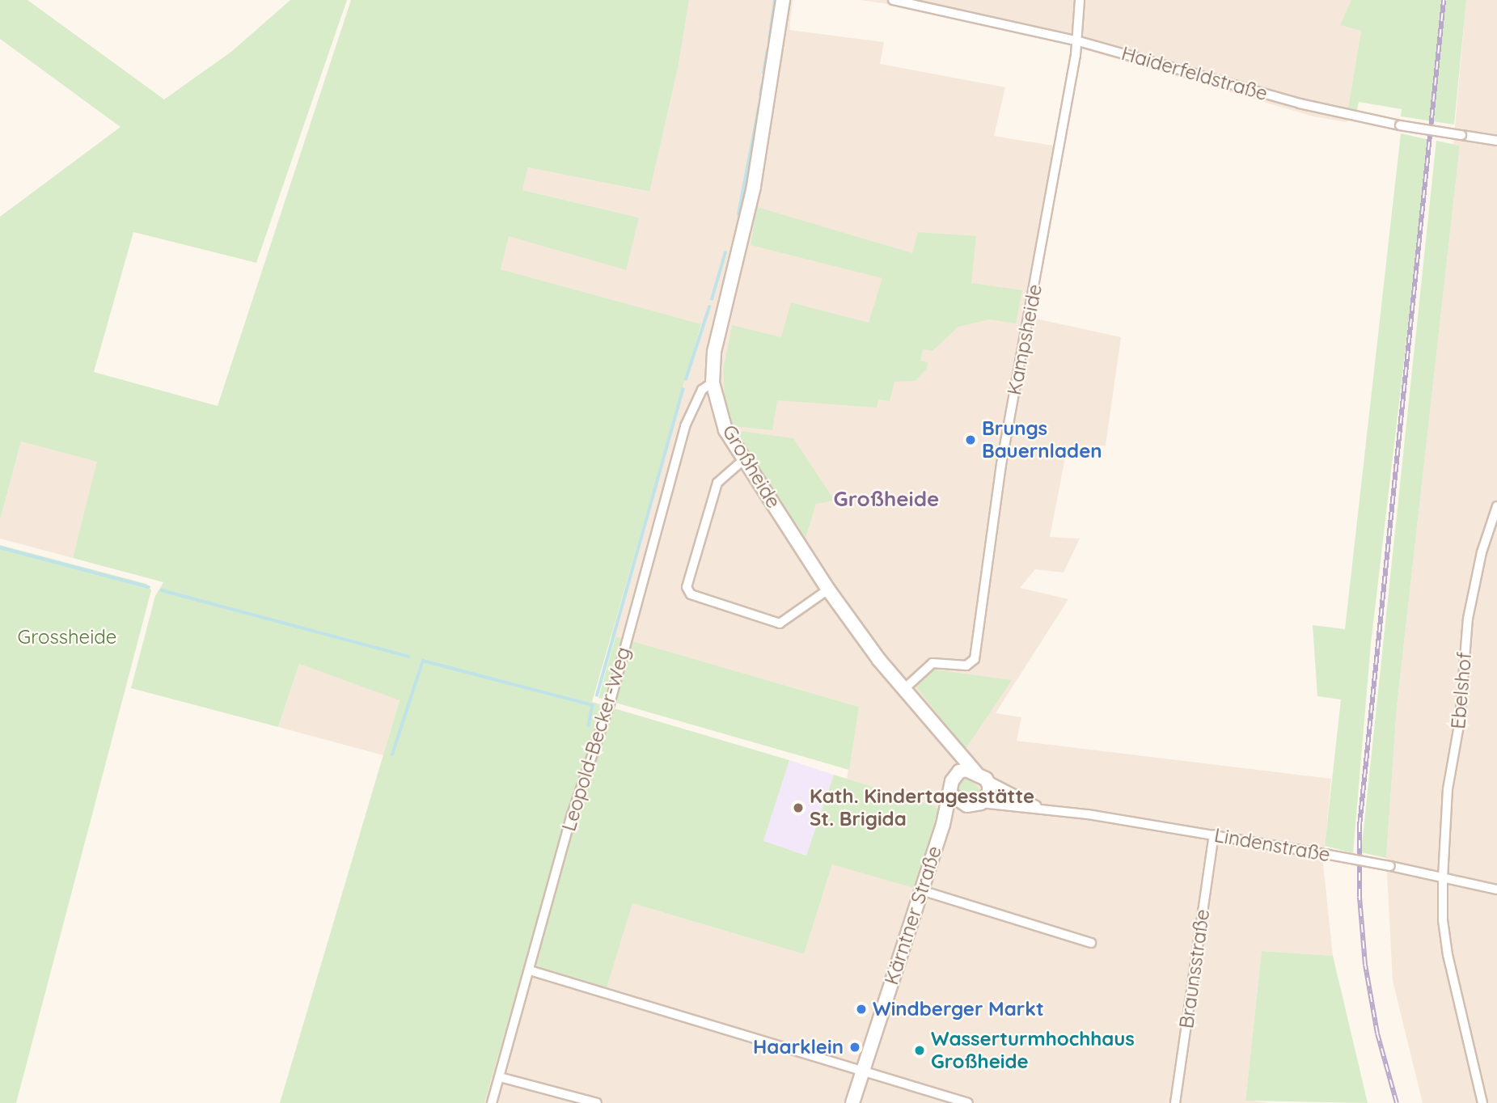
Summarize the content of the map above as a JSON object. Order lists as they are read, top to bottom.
{
  "streets": {
    "street": [
      "Haiderfeldstraße",
      "Kampsheide",
      "Großheide",
      "Ebelshof",
      "Leopold-Becker-Weg",
      "Lindenstraße",
      "Kärntner Straße",
      "Braunsstraße"
    ]
  },
  "crossings": [
    ["Haiderfeldstraße", "Kampsheide"],
    ["Kampsheide", "Großheide"],
    ["Großheide", "Leopold-Becker-Weg"],
    ["Großheide", "Lindenstraße"],
    ["Großheide", "Kärntner Straße"],
    ["Ebelshof", "Lindenstraße"],
    ["Lindenstraße", "Kärntner Straße"],
    ["Lindenstraße", "Braunsstraße"]
  ],
  "districts": ["Großheide"],
  "parks": ["Grossheide"],
  "places": [
    "Brungs Bauernladen",
    "Kath. Kindertagesstätte St. Brigida",
    "Windberger Markt",
    "Haarklein",
    "Wasserturmhochhaus Großheide"
  ]
}
